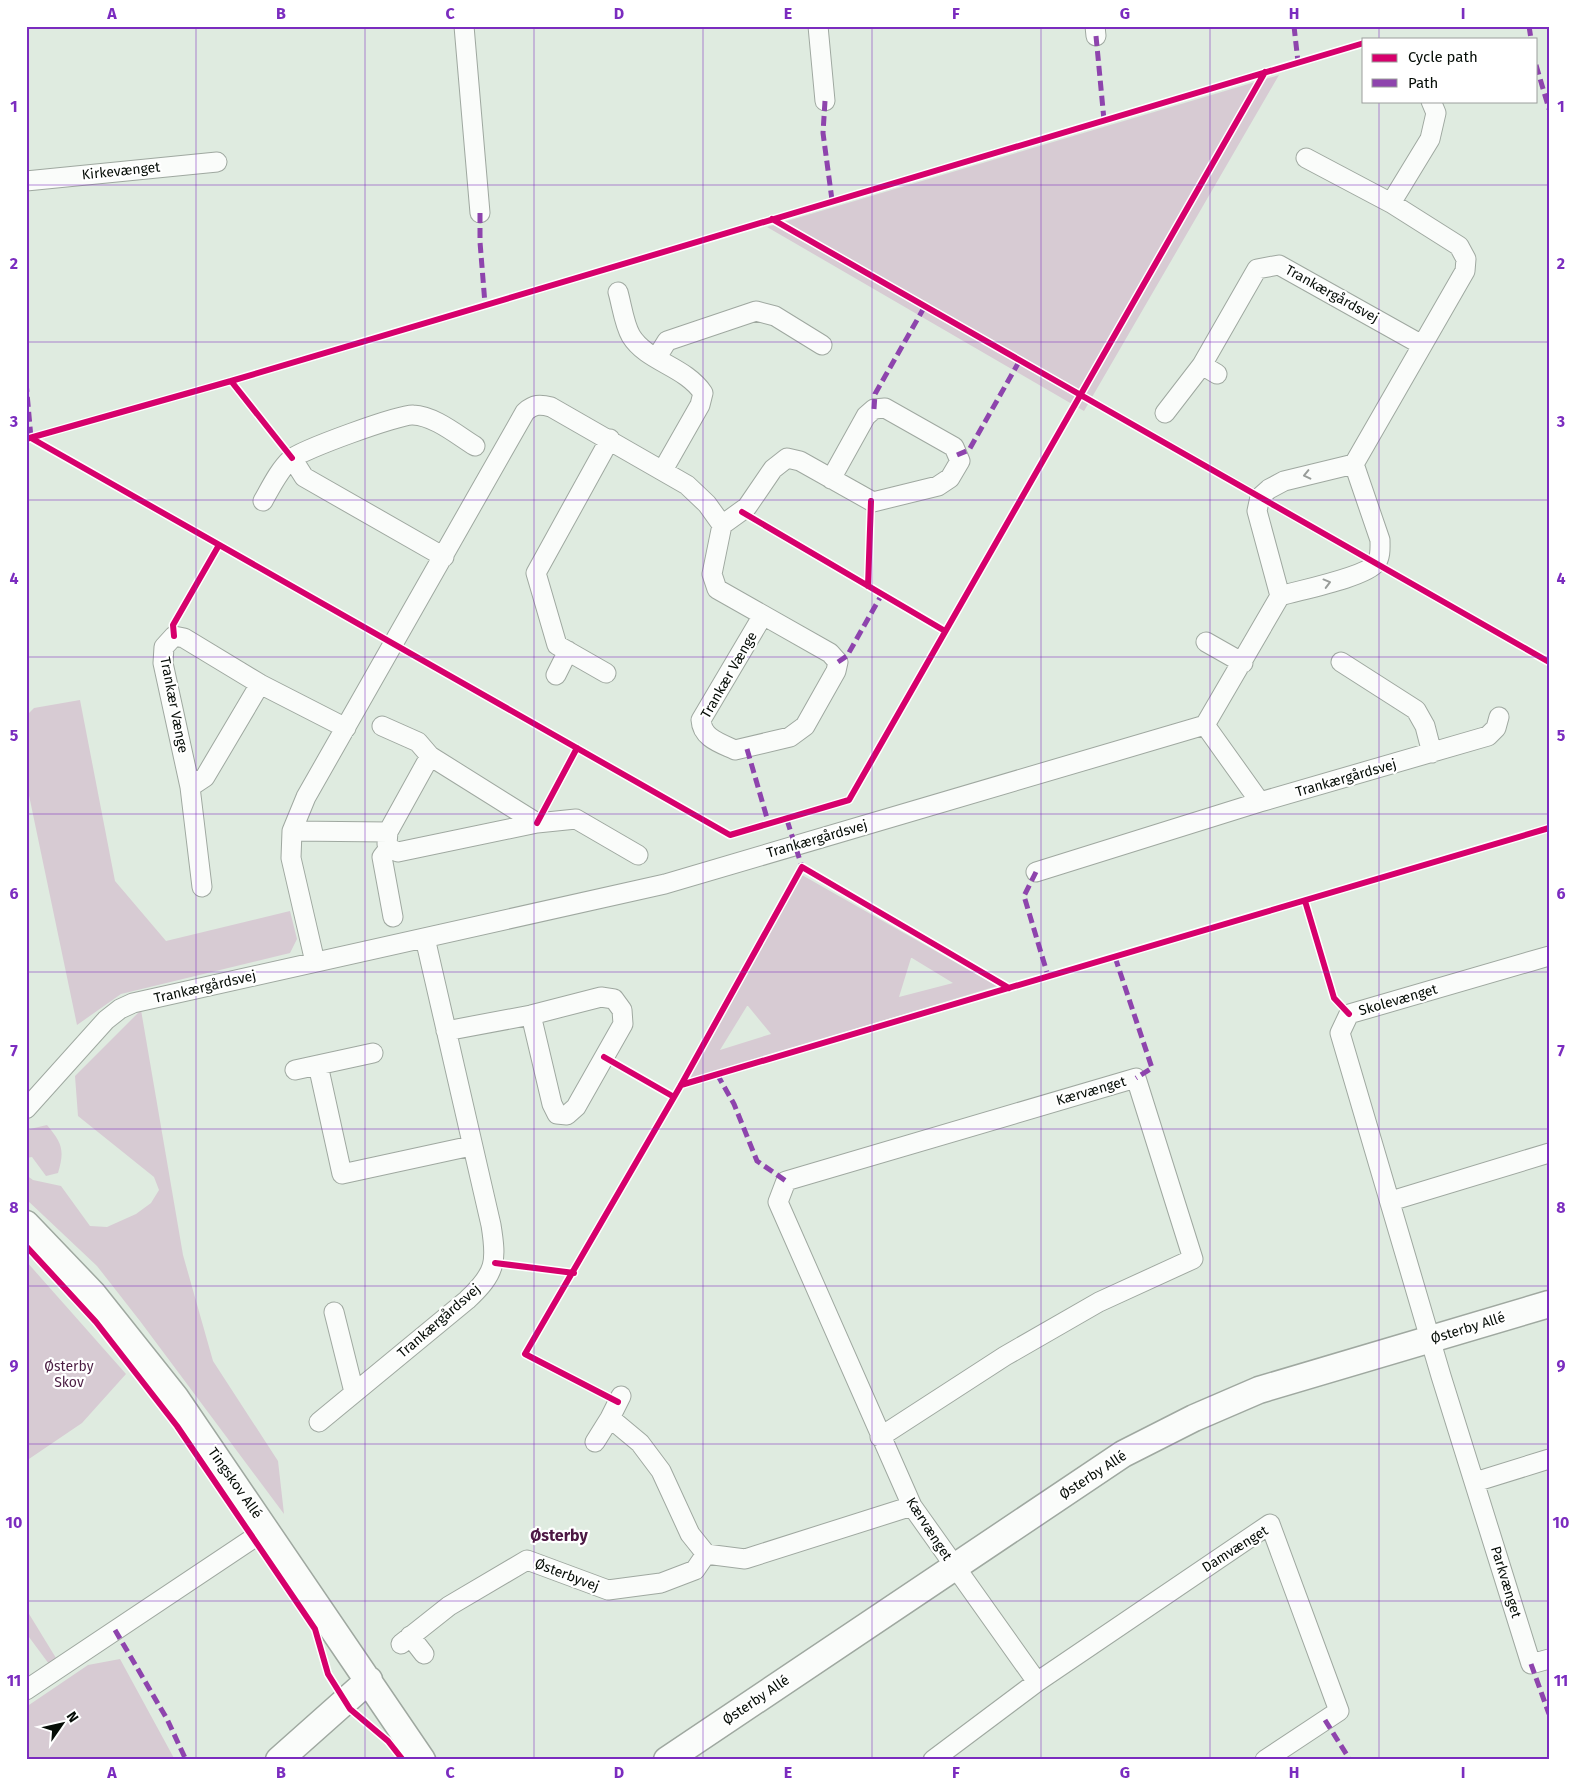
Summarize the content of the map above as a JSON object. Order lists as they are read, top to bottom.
{
  "streets": {
    "street": [
      "Kirkevænget",
      "Trankærgårdsvej",
      "Trankær Vænge",
      "Skolevænget",
      "Kærvænget",
      "Østerby Allé",
      "Tingskov Allé",
      "Damvænget",
      "Østerbyvej",
      "Parkvænget"
    ]
  },
  "crossings": [
    ["Skolevænget", "Østerby Allé"],
    ["Skolevænget", "Parkvænget"],
    ["Kærvænget", "Østerby Allé"],
    ["Østerby Allé", "Parkvænget"]
  ],
  "districts": ["Østerby"],
  "parks": ["Østerby Skov"],
  "legend": ["Cycle path", "Path"],
  "north": "top right",
  "grid": {
    "columns": [
      "A",
      "B",
      "C",
      "D",
      "E",
      "F",
      "G",
      "H",
      "I"
    ],
    "rows": [
      "1",
      "2",
      "3",
      "4",
      "5",
      "6",
      "7",
      "8",
      "9",
      "10",
      "11"
    ]
  }
}
